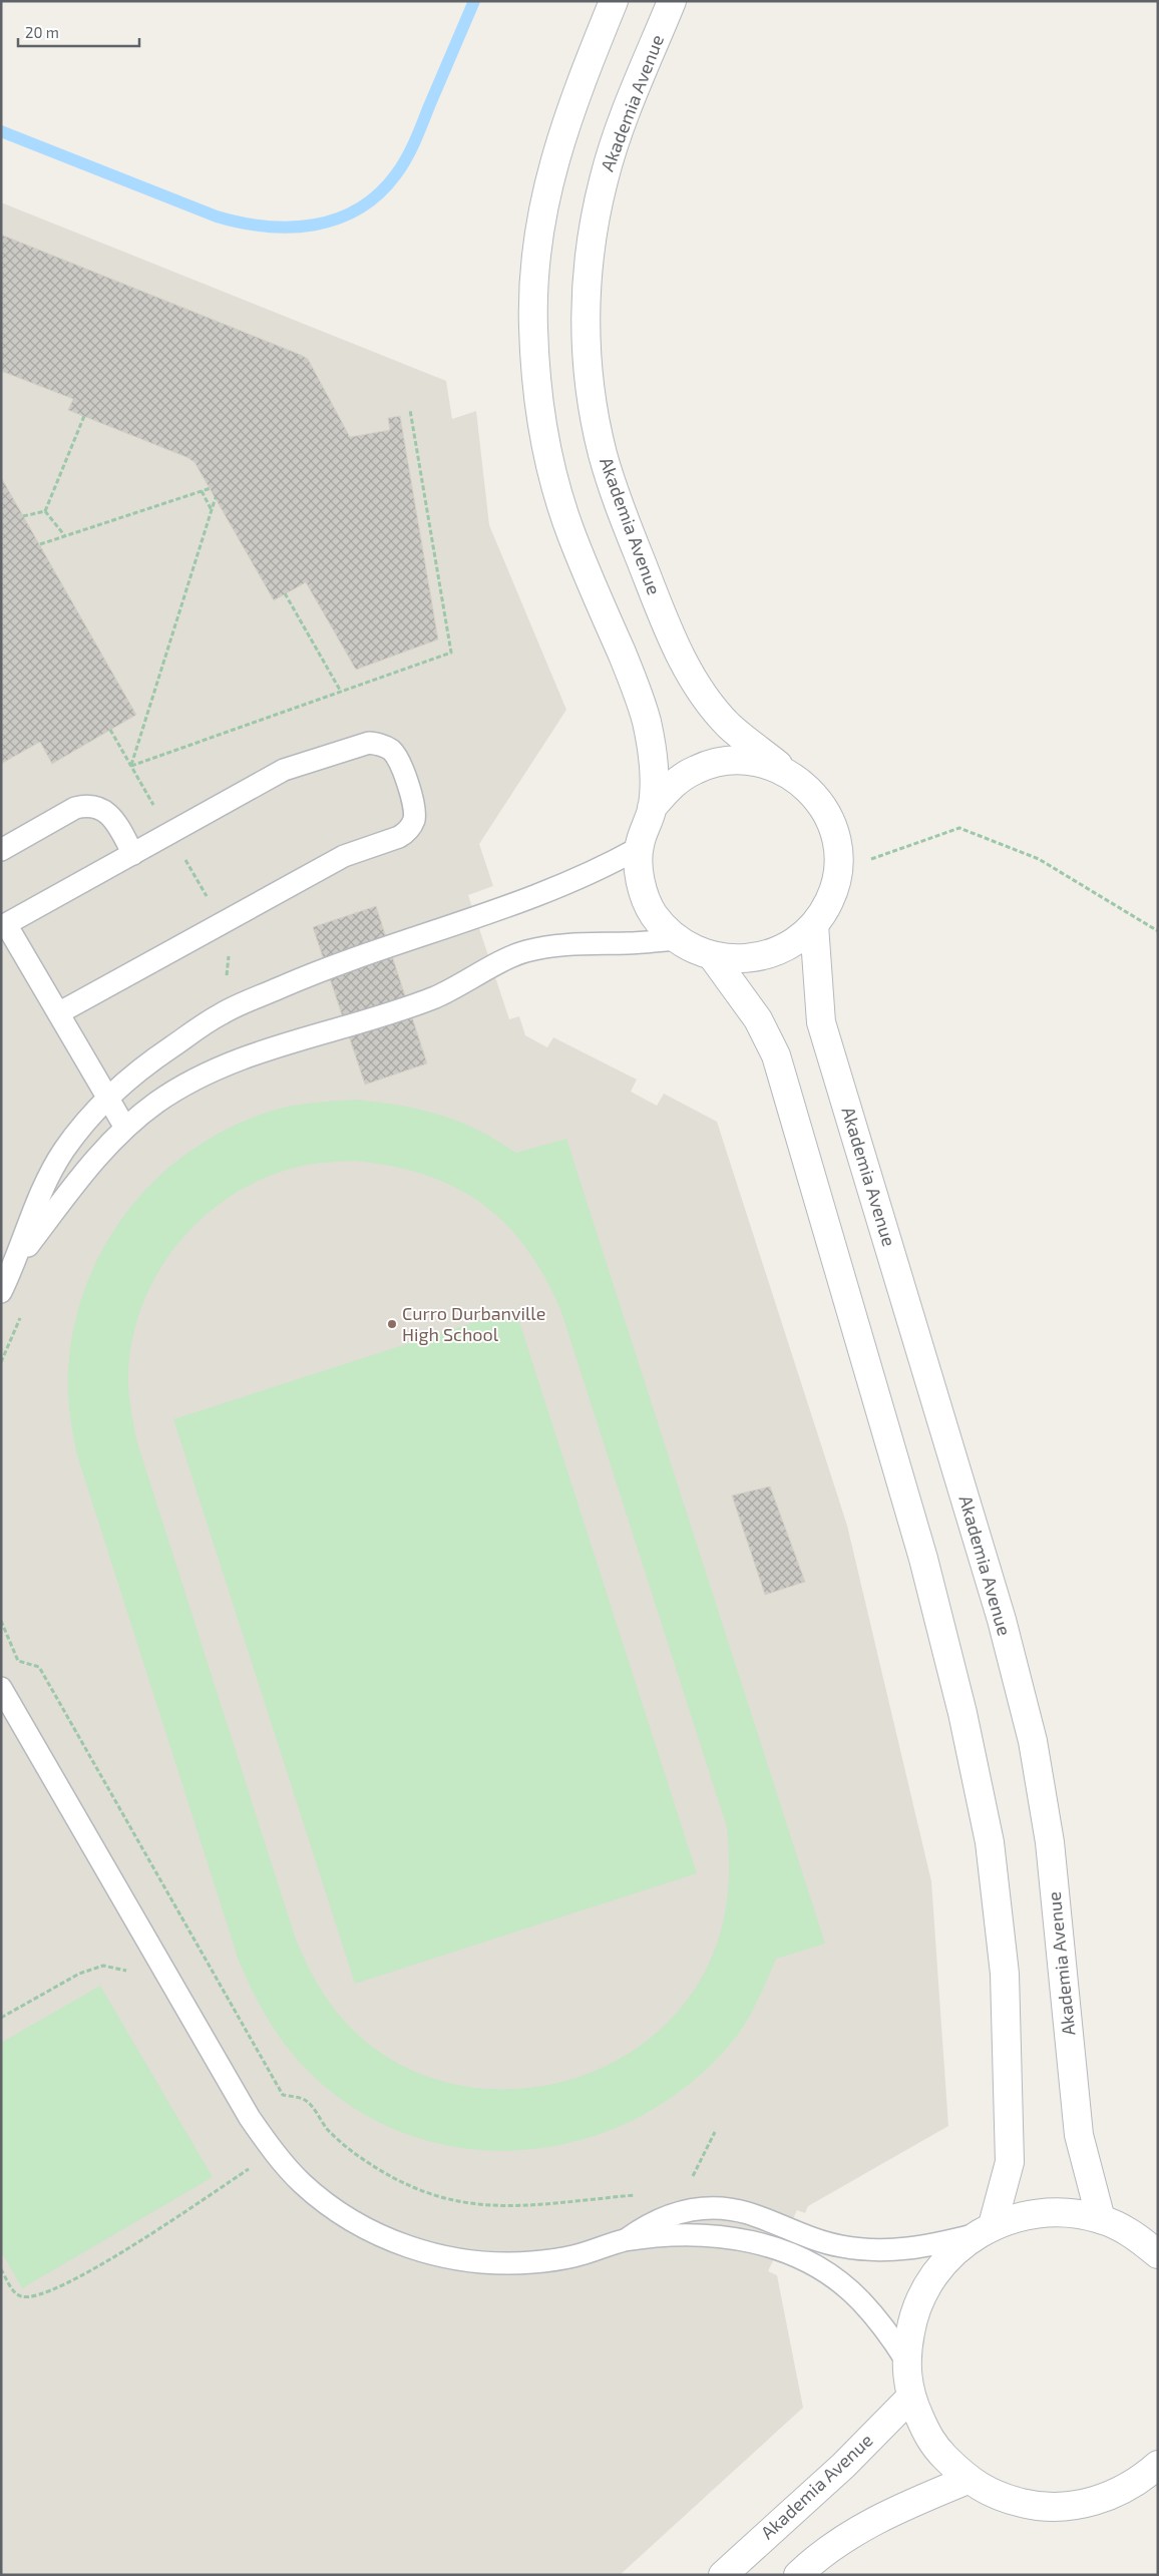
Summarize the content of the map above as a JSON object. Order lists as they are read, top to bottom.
{
  "streets": {
    "street": ["Akademia Avenue"]
  },
  "places": ["Curro Durbanville High School"],
  "scale_bar": "20 m"
}
